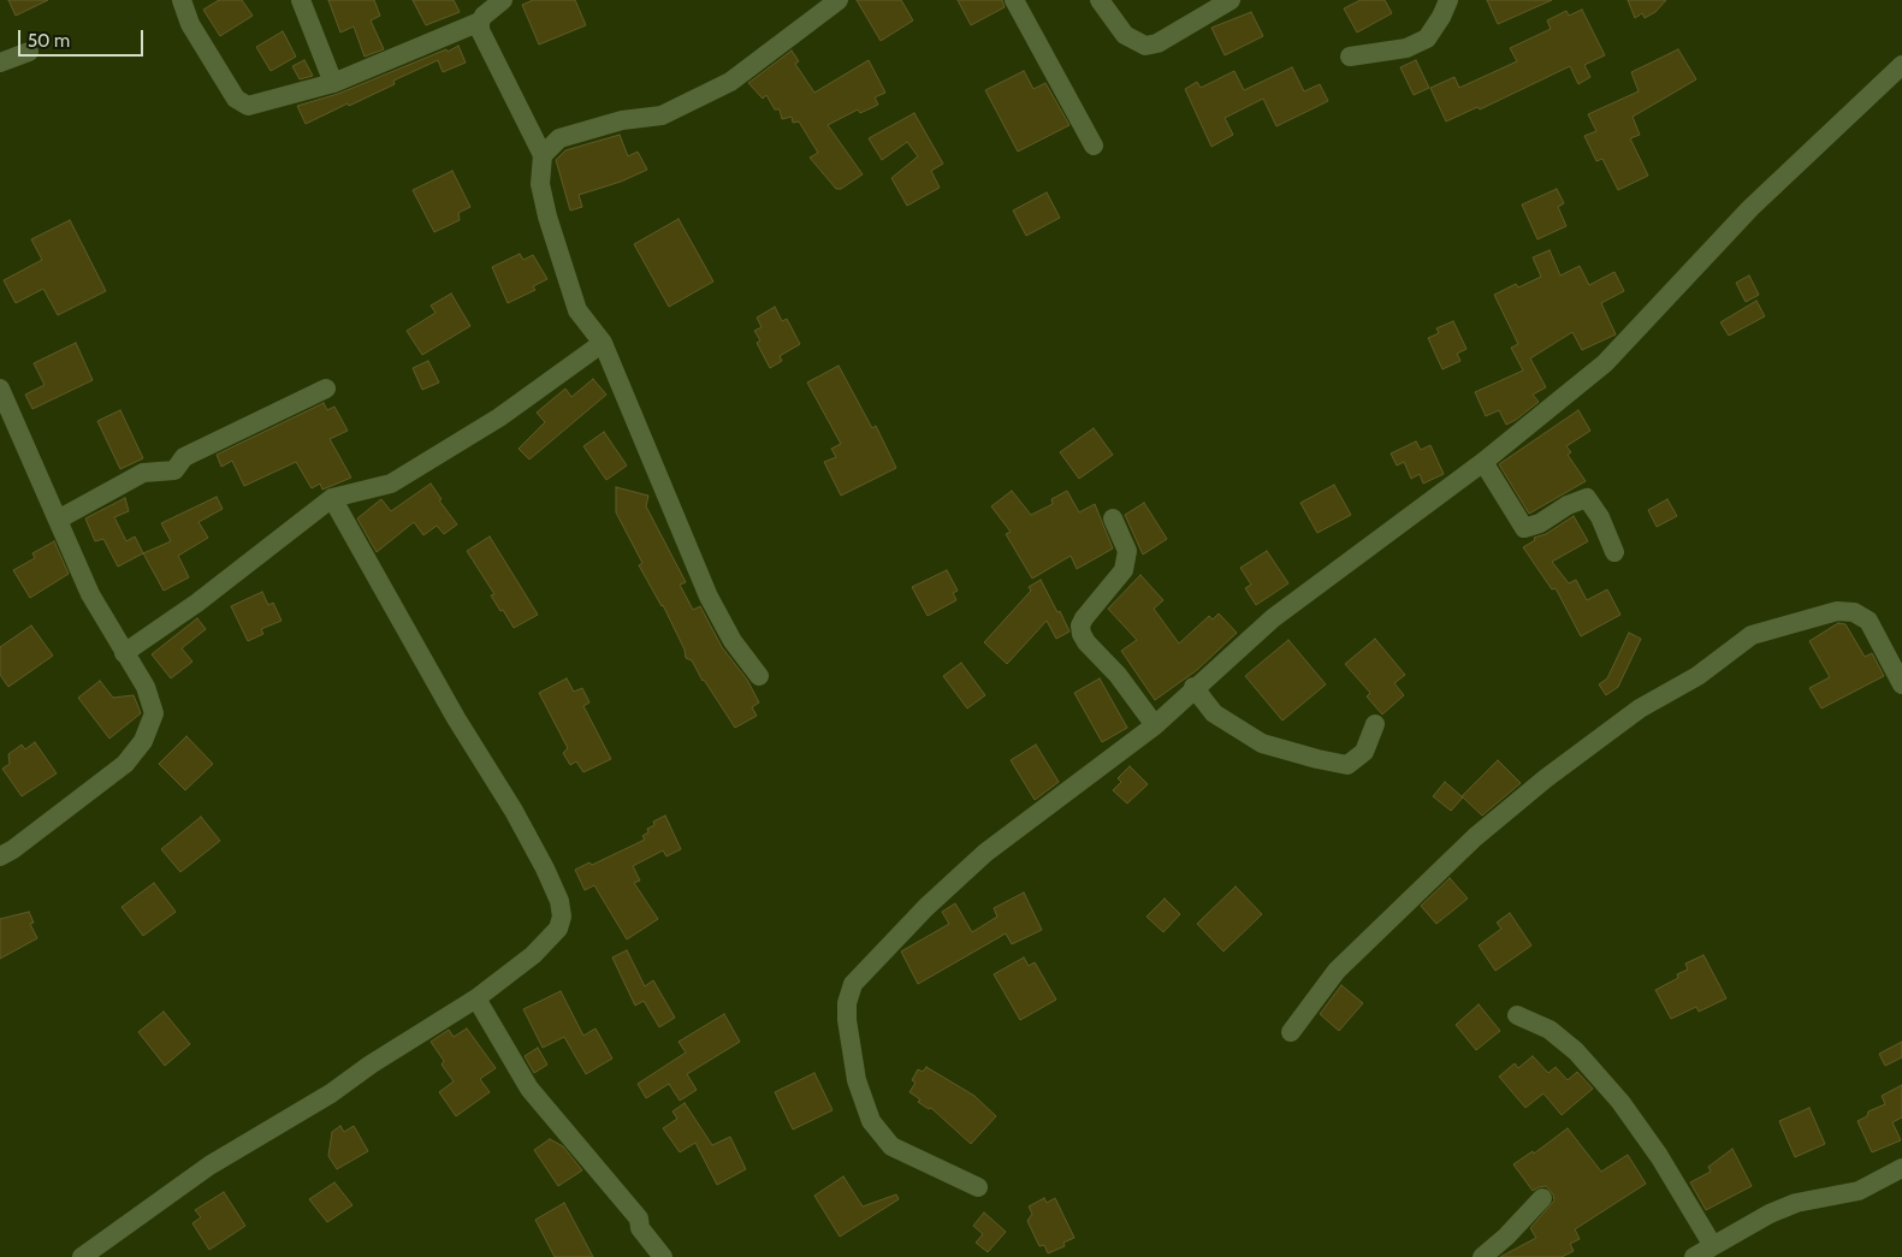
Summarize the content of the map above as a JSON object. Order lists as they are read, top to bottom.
{
  "scale_bar": "50 m"
}
